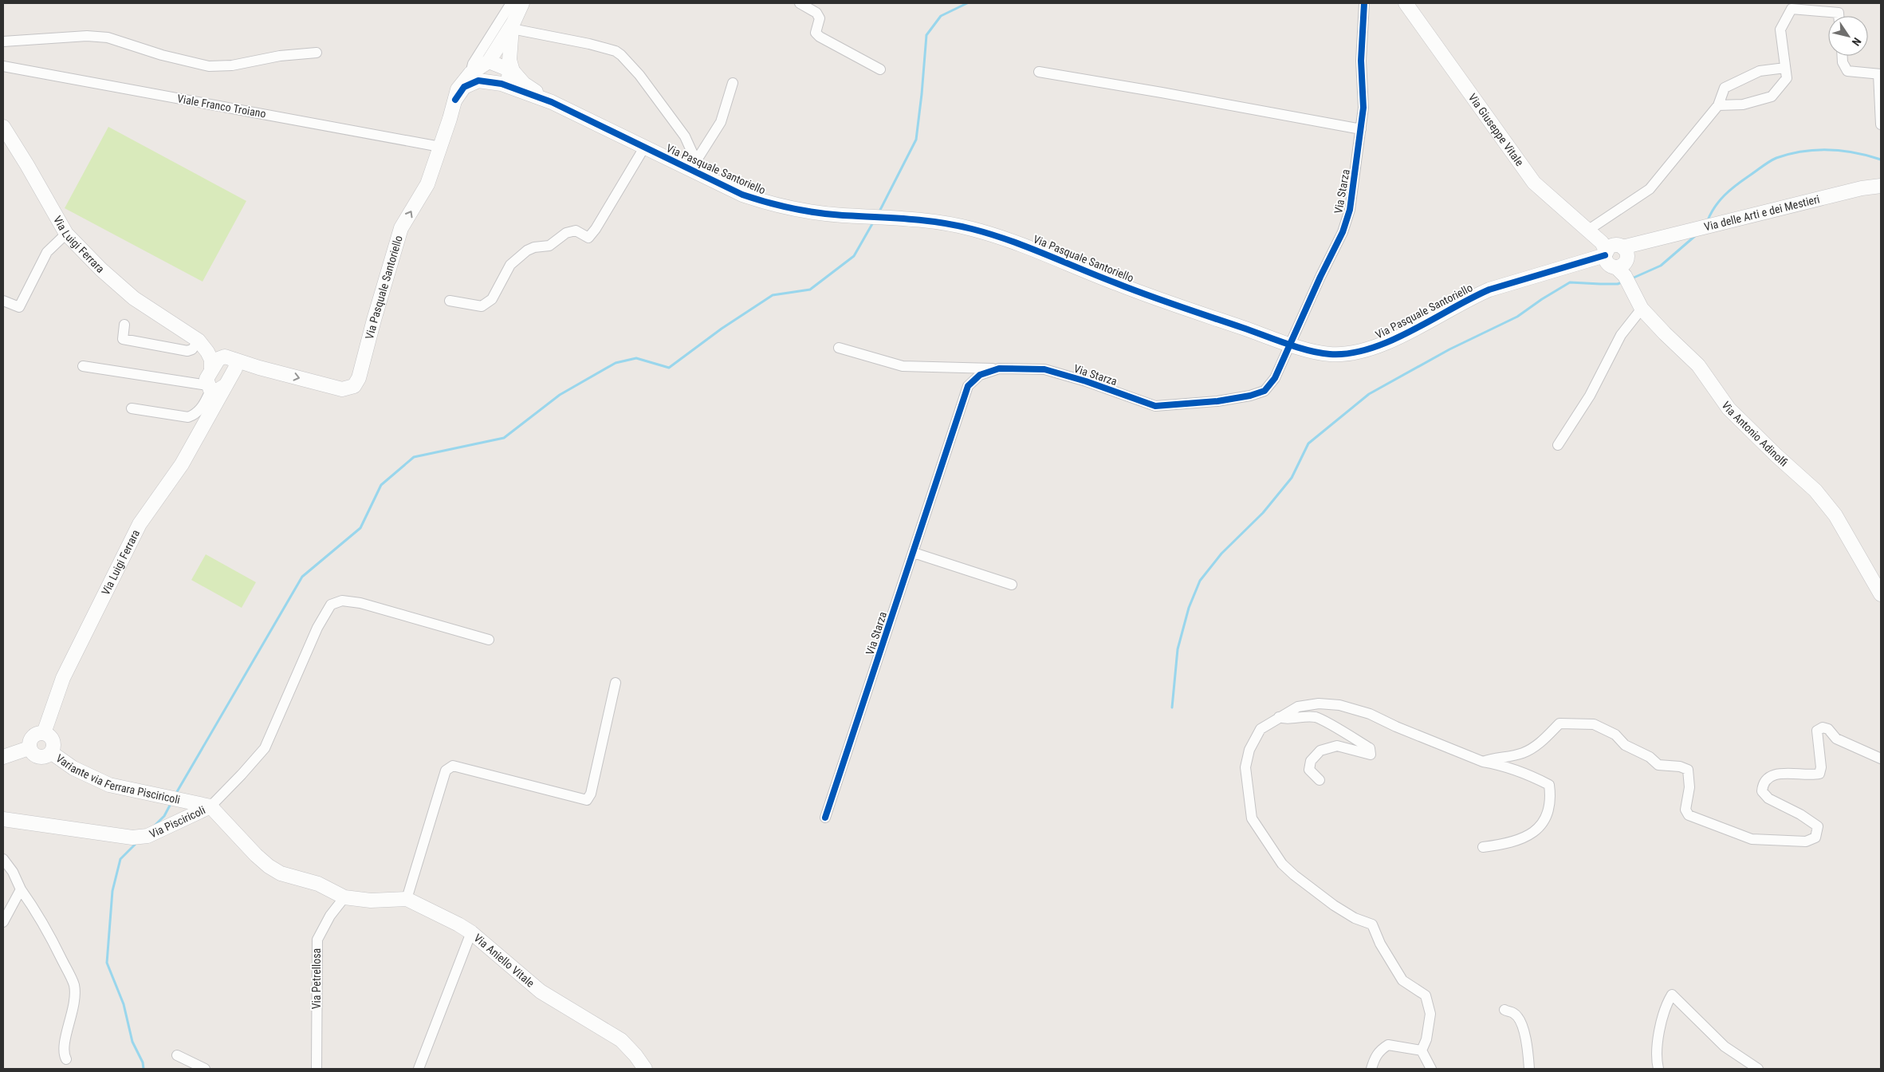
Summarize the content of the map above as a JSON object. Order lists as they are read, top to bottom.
{
  "streets": {
    "street": [
      "Viale Franco Troiano",
      "Via Giuseppe Vitale",
      "Via Pasquale Santoriello",
      "Via Starza",
      "Via delle Arti e dei Mestieri",
      "Via Luigi Ferrara",
      "Via Antonio Adinolfi",
      "Variante via Ferrara Pisciricoli",
      "Via Pisciricoli",
      "Via Aniello Vitale",
      "Via Petrellosa"
    ]
  },
  "crossings": [
    ["Viale Franco Troiano", "Via Pasquale Santoriello"],
    ["Via Giuseppe Vitale", "Via Pasquale Santoriello"],
    ["Via Giuseppe Vitale", "Via delle Arti e dei Mestieri"],
    ["Via Giuseppe Vitale", "Via Antonio Adinolfi"],
    ["Via Pasquale Santoriello", "Via Starza"],
    ["Via Pasquale Santoriello", "Via delle Arti e dei Mestieri"],
    ["Via Pasquale Santoriello", "Via Luigi Ferrara"],
    ["Via Pasquale Santoriello", "Via Antonio Adinolfi"],
    ["Via delle Arti e dei Mestieri", "Via Antonio Adinolfi"],
    ["Via Luigi Ferrara", "Variante via Ferrara Pisciricoli"],
    ["Variante via Ferrara Pisciricoli", "Via Pisciricoli"],
    ["Via Pisciricoli", "Via Aniello Vitale"],
    ["Via Pisciricoli", "Via Petrellosa"],
    ["Via Aniello Vitale", "Via Petrellosa"]
  ],
  "north": "bottom right"
}
